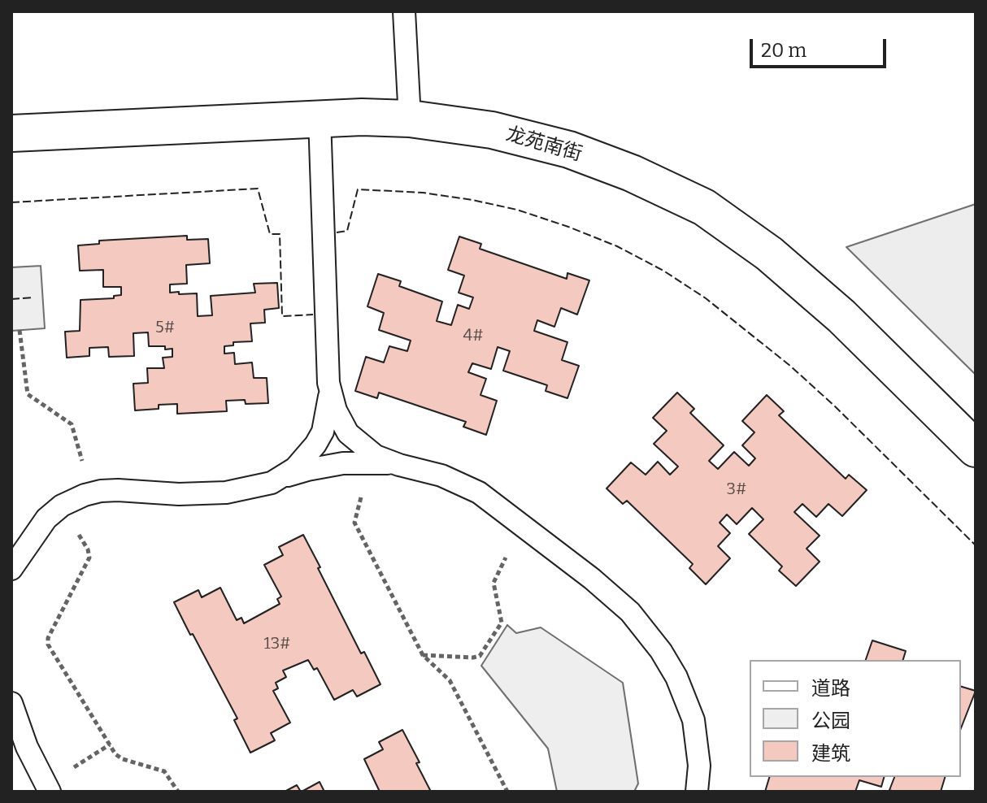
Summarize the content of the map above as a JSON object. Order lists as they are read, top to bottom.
{
  "streets": {
    "street": ["龙苑南街"]
  },
  "house_numbers": [
    "5#",
    "4#",
    "3#",
    "13#"
  ],
  "legend": ["道路", "公园", "建筑"],
  "scale_bar": "20 m"
}
